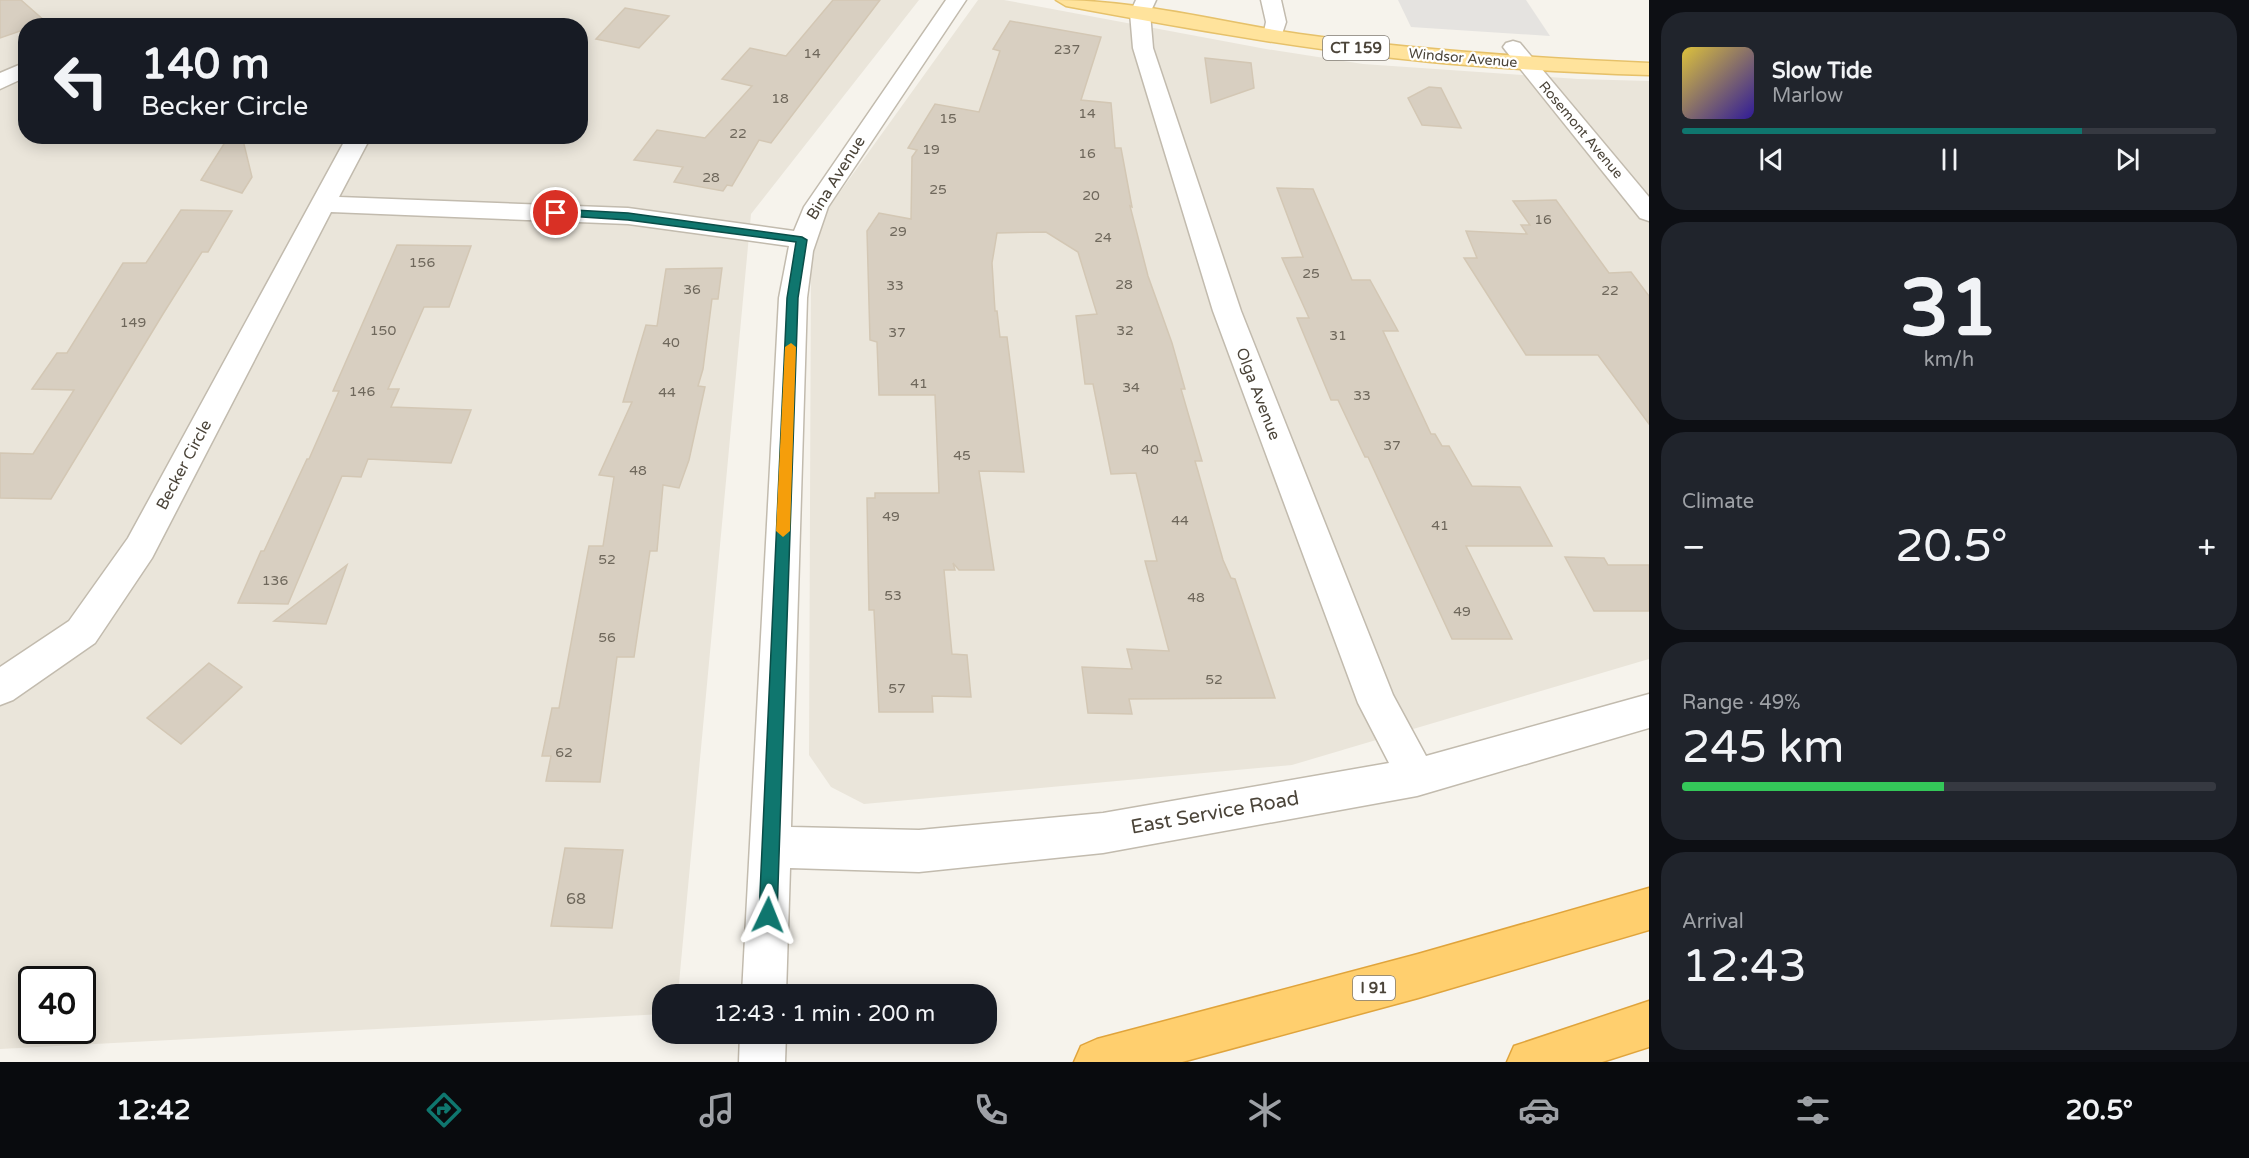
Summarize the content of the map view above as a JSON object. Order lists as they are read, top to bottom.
{
  "streets": {
    "highway": ["I 91"],
    "main road": ["CT 159", "Windsor Avenue"],
    "street": [
      "Rosemont Avenue",
      "Bina Avenue",
      "Olga Avenue",
      "Becker Circle",
      "East Service Road"
    ]
  },
  "crossings": [
    ["Windsor Avenue", "Rosemont Avenue"],
    ["Windsor Avenue", "Olga Avenue"],
    ["Bina Avenue", "East Service Road"],
    ["Olga Avenue", "East Service Road"]
  ],
  "house_numbers": [
    "237",
    "14",
    "18",
    "14",
    "15",
    "22",
    "19",
    "16",
    "28",
    "25",
    "20",
    "16",
    "29",
    "24",
    "156",
    "25",
    "28",
    "33",
    "36",
    "22",
    "149",
    "150",
    "32",
    "37",
    "31",
    "40",
    "41",
    "34",
    "146",
    "44",
    "33",
    "37",
    "40",
    "45",
    "48",
    "49",
    "44",
    "41",
    "52",
    "136",
    "53",
    "48",
    "49",
    "56",
    "52",
    "57",
    "62",
    "68"
  ],
  "page": {
    "turn": ["140 m", "Becker Circle"],
    "song": ["Slow Tide", "Marlow"],
    "tile": [
      ["31", "km/h"],
      "Climate",
      ["Range · 49%", "245 km"],
      ["Arrival", "12:43"]
    ],
    "heat": ["−", "20.5°", "+"],
    "limit": "40",
    "trip": "12:43 · 1 min · 200 m",
    "tabs": ["12:42", "20.5°"]
  }
}
